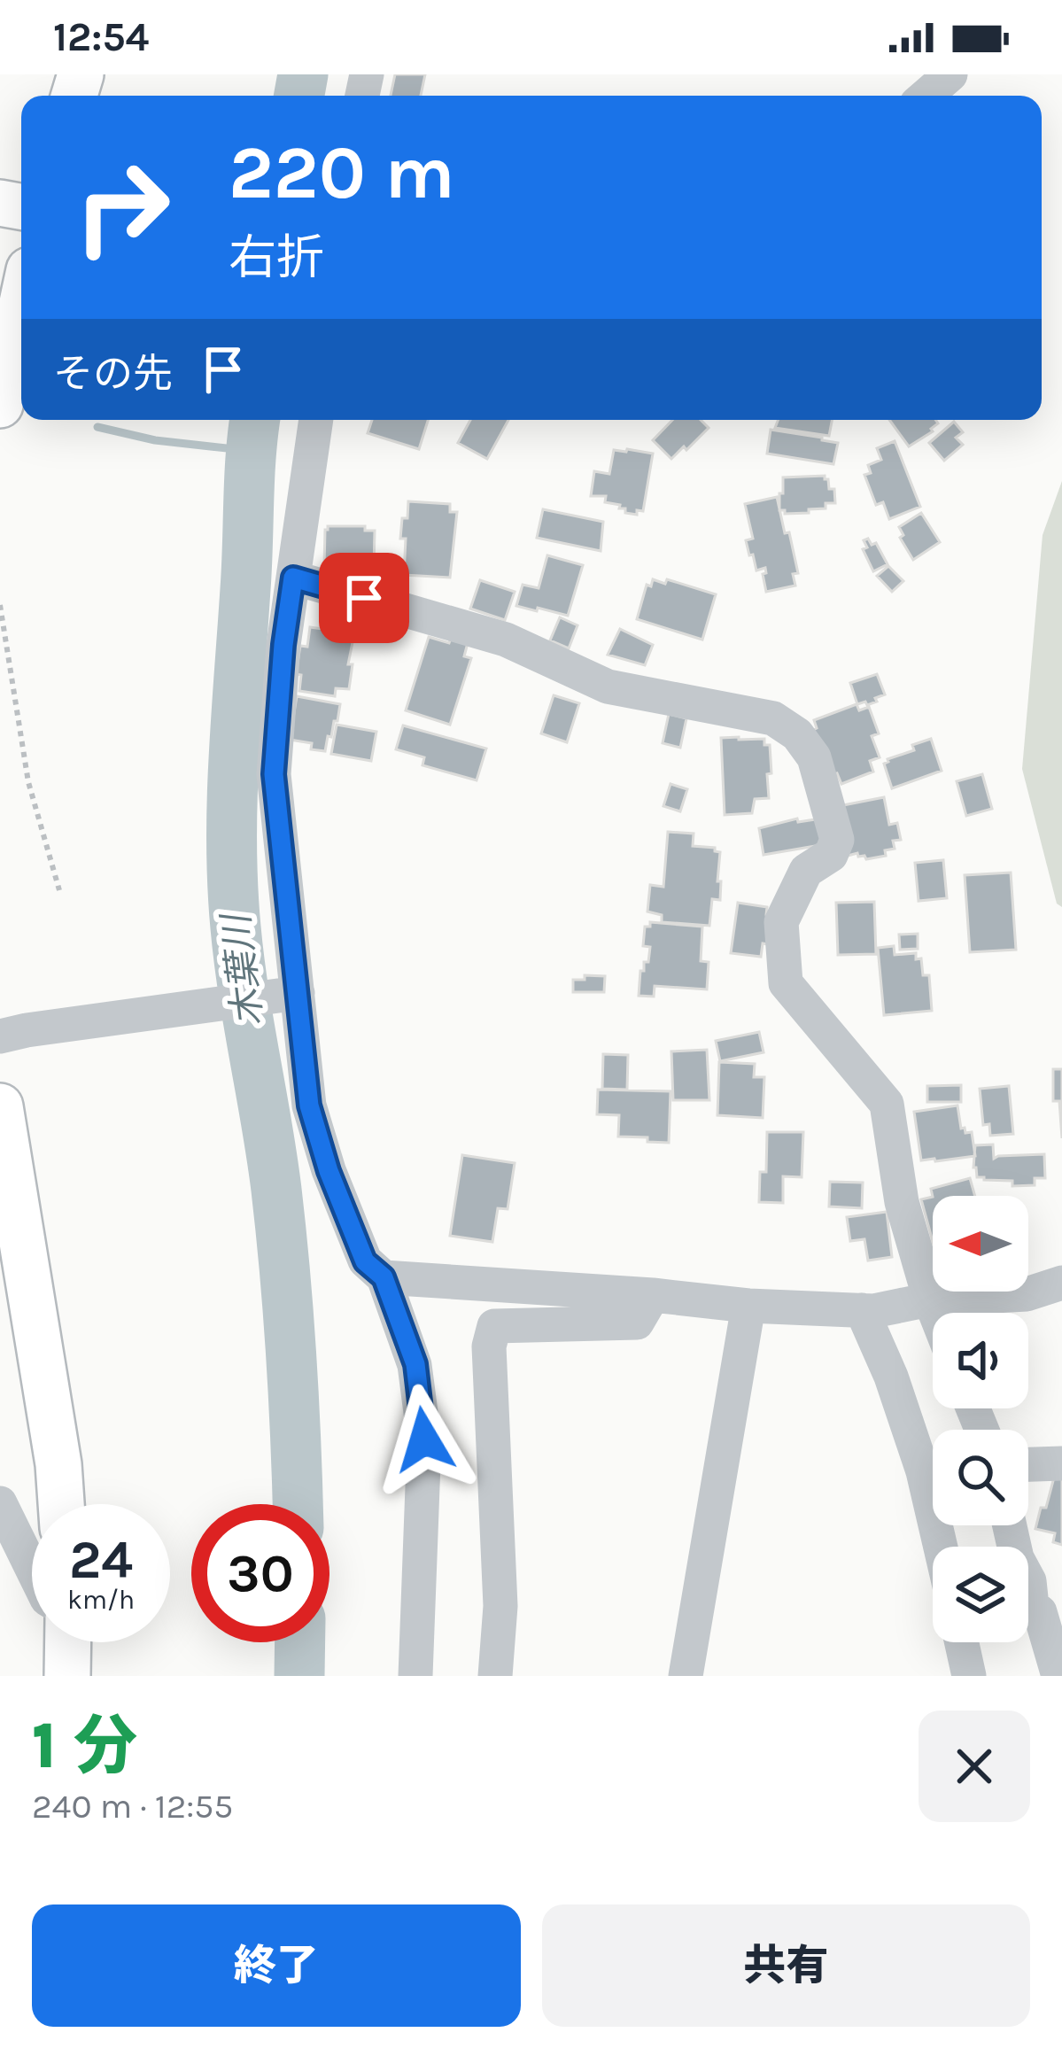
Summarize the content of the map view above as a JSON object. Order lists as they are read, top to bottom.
{
  "water": ["木葉川"],
  "north": "left",
  "page": {
    "status": "12:54",
    "turn": ["220 m", "右折"],
    "then": "その先",
    "speed": "24 km/h",
    "limit": "30",
    "heading": ["1 分", "240 m · 12:55"],
    "buttons": ["終了", "共有"]
  }
}
